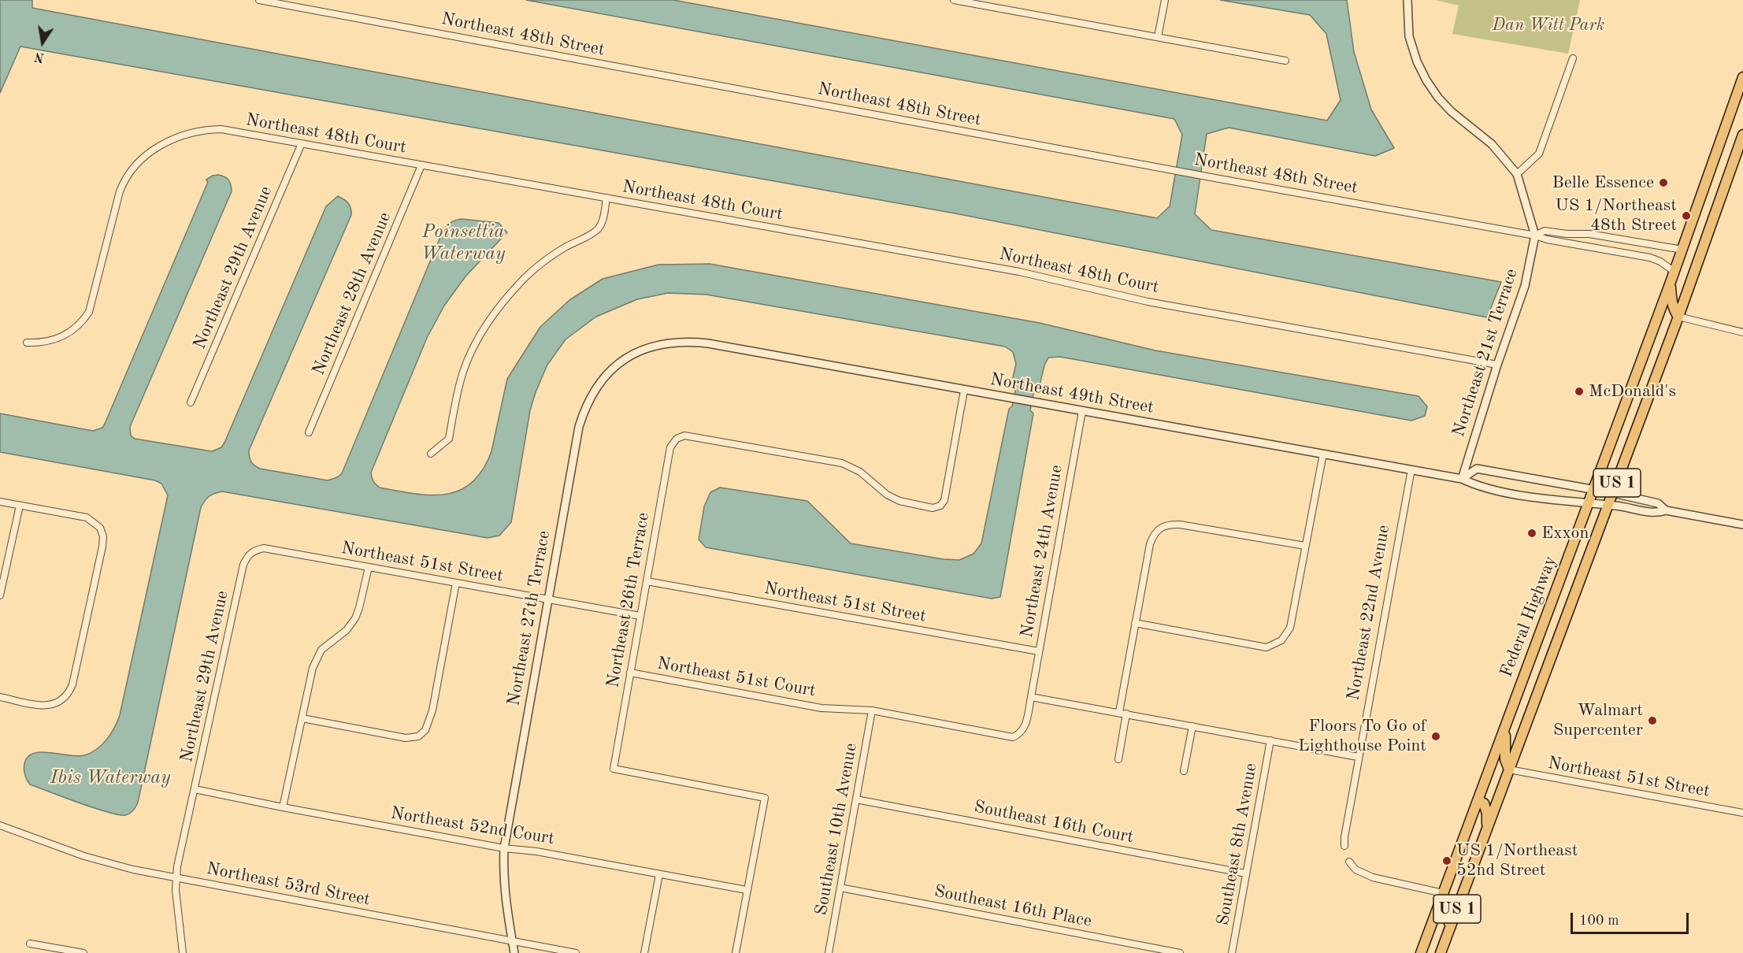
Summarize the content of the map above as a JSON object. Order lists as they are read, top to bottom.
{
  "streets": {
    "main road": ["US 1", "Federal Highway"],
    "street": [
      "Northeast 48th Street",
      "Northeast 48th Court",
      "Northeast 29th Avenue",
      "Northeast 28th Avenue",
      "Northeast 21st Terrace",
      "Northeast 49th Street",
      "Northeast 24th Avenue",
      "Northeast 51st Street",
      "Northeast 26th Terrace",
      "Northeast 22nd Avenue",
      "Northeast 27th Terrace",
      "Northeast 51st Court",
      "Southeast 16th Court",
      "Northeast 52nd Court",
      "Southeast 10th Avenue",
      "Southeast 8th Avenue",
      "Northeast 53rd Street",
      "Southeast 16th Place"
    ]
  },
  "crossings": [
    ["Northeast 48th Street", "Northeast 21st Terrace"],
    ["Northeast 48th Street", "Federal Highway"],
    ["Northeast 48th Court", "Northeast 29th Avenue"],
    ["Northeast 48th Court", "Northeast 28th Avenue"],
    ["Northeast 48th Court", "Northeast 21st Terrace"],
    ["Northeast 29th Avenue", "Northeast 51st Street"],
    ["Northeast 29th Avenue", "Northeast 52nd Court"],
    ["Northeast 29th Avenue", "Northeast 53rd Street"],
    ["Northeast 21st Terrace", "Northeast 49th Street"],
    ["Northeast 49th Street", "Northeast 24th Avenue"],
    ["Northeast 49th Street", "Northeast 26th Terrace"],
    ["Northeast 49th Street", "Northeast 22nd Avenue"],
    ["Northeast 49th Street", "Federal Highway"],
    ["Northeast 49th Street", "Northeast 27th Terrace"],
    ["Northeast 24th Avenue", "Northeast 51st Street"],
    ["Northeast 24th Avenue", "Northeast 51st Court"],
    ["Northeast 24th Avenue", "Southeast 10th Avenue"],
    ["Northeast 51st Street", "Northeast 26th Terrace"],
    ["Northeast 51st Street", "Federal Highway"],
    ["Northeast 51st Street", "Northeast 27th Terrace"],
    ["Northeast 26th Terrace", "Northeast 51st Court"],
    ["Northeast 26th Terrace", "Northeast 52nd Court"],
    ["Northeast 27th Terrace", "Northeast 52nd Court"],
    ["Northeast 27th Terrace", "Northeast 53rd Street"],
    ["Northeast 51st Court", "Southeast 10th Avenue"],
    ["Southeast 16th Court", "Southeast 10th Avenue"],
    ["Southeast 16th Court", "Southeast 8th Avenue"],
    ["Southeast 10th Avenue", "Southeast 16th Place"]
  ],
  "water": ["Poinsettia Waterway", "Ibis Waterway"],
  "parks": ["Dan Witt Park"],
  "places": [
    "Belle Essence",
    "US 1/Northeast 48th Street",
    "McDonald's",
    "Exxon",
    "Walmart Supercenter",
    "Floors To Go of Lighthouse Point",
    "US 1/Northeast 52nd Street"
  ],
  "scale_bar": "100 m",
  "north": "bottom"
}
